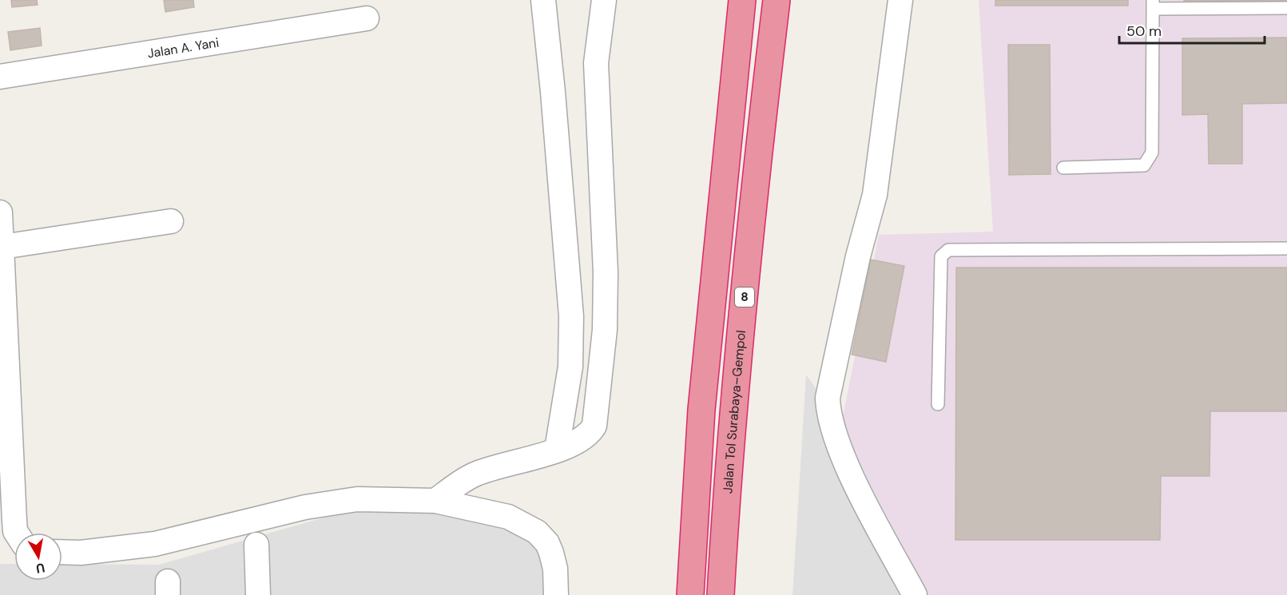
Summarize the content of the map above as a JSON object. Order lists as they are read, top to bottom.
{
  "streets": {
    "highway": ["8", "Jalan Tol Surabaya–Gempol"],
    "street": ["Jalan A. Yani"]
  },
  "scale_bar": "50 m",
  "north": "bottom"
}
